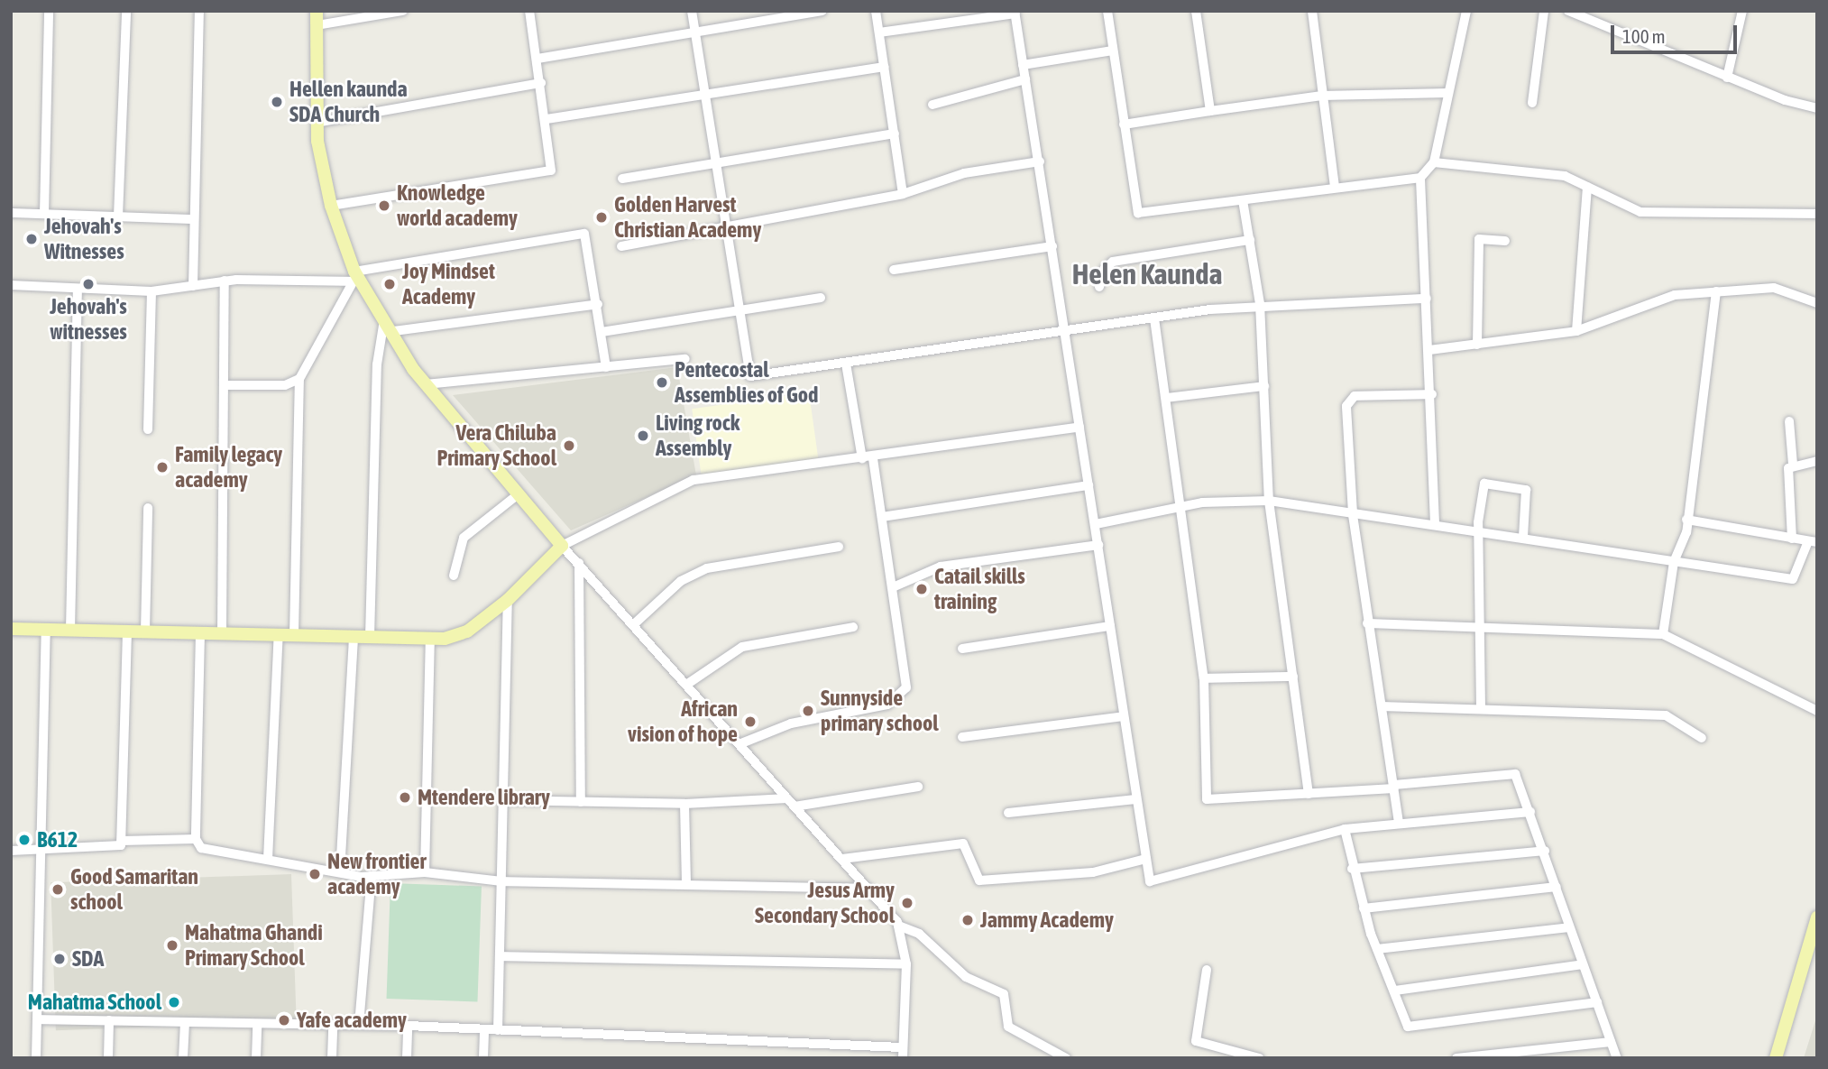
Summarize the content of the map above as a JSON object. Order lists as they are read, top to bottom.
{
  "districts": ["Helen Kaunda"],
  "places": [
    "Hellen kaunda SDA Church",
    "Knowledge world academy",
    "Golden Harvest Christian Academy",
    "Jehovah's Witnesses",
    "Jehovah's witnesses",
    "Joy Mindset Academy",
    "Pentecostal Assemblies of God",
    "Living rock Assembly",
    "Vera Chiluba Primary School",
    "Family legacy academy",
    "Catail skills training",
    "Sunnyside primary school",
    "African vision of hope",
    "Mtendere library",
    "B612",
    "New frontier academy",
    "Good Samaritan school",
    "Jesus Army Secondary School",
    "Jammy Academy",
    "Mahatma Ghandi Primary School",
    "SDA",
    "Mahatma School",
    "Yafe academy"
  ],
  "scale_bar": "100 m"
}
